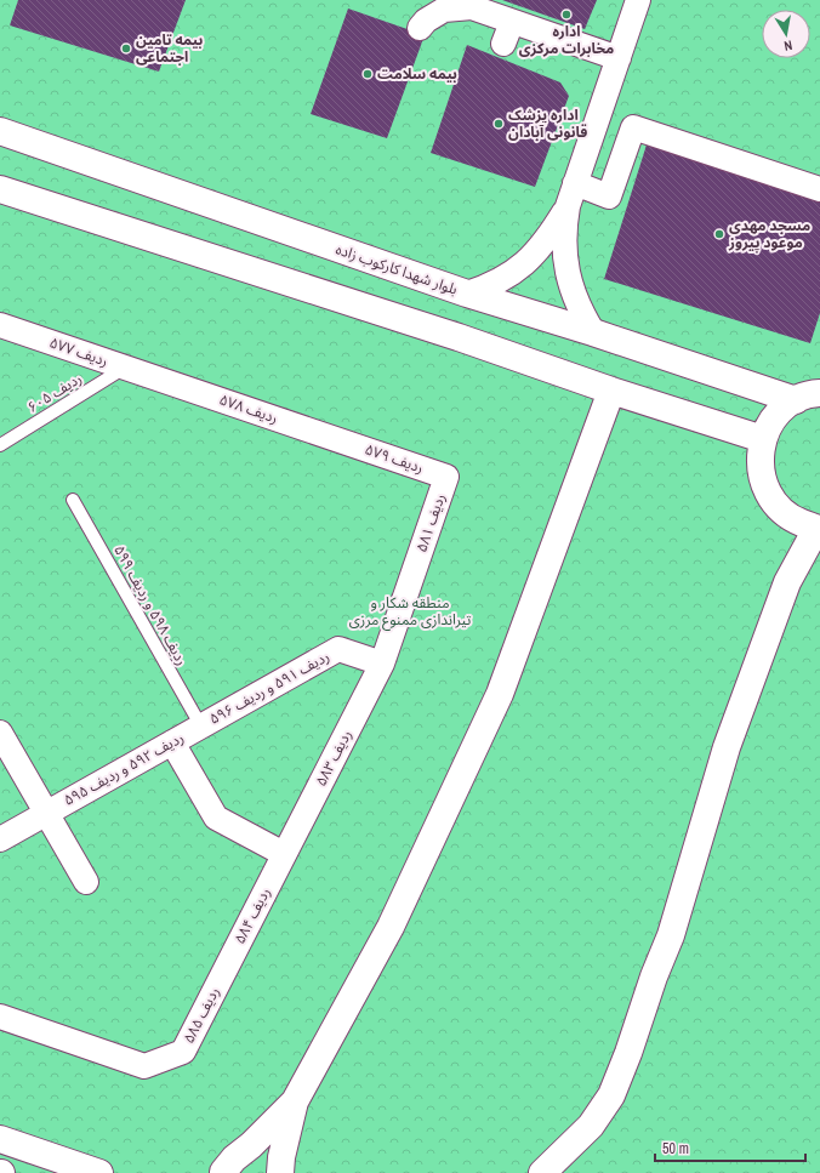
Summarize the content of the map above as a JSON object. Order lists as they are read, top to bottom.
{
  "streets": {
    "street": [
      "بلوار شهدا کارکوب زاده",
      "ردیف ۵۷۷",
      "ردیف ۵۷۸",
      "ردیف ۵۷۹",
      "ردیف ۵۸۱",
      "ردیف ۵۹۱ و ردیف ۵۹۶",
      "ردیف ۵۸۳",
      "ردیف ۵۹۲ و ردیف ۵۹۵",
      "ردیف ۵۸۴",
      "ردیف ۵۸۵"
    ],
    "lane": ["ردیف ۶۰۵", "ردیف ۵۹۸ و ردیف ۵۹۹"]
  },
  "crossings": [
    ["ردیف ۵۷۷", "ردیف ۶۰۵"],
    ["ردیف ۵۷۷", "ردیف ۵۷۸"],
    ["ردیف ۵۷۸", "ردیف ۵۷۹"],
    ["ردیف ۵۷۹", "ردیف ۵۸۱"],
    ["ردیف ۵۸۱", "ردیف ۵۹۱ و ردیف ۵۹۶"],
    ["ردیف ۵۸۱", "ردیف ۵۸۳"],
    ["ردیف ۵۹۸ و ردیف ۵۹۹", "ردیف ۵۹۱ و ردیف ۵۹۶"],
    ["ردیف ۵۹۸ و ردیف ۵۹۹", "ردیف ۵۹۲ و ردیف ۵۹۵"],
    ["ردیف ۵۹۱ و ردیف ۵۹۶", "ردیف ۵۸۳"],
    ["ردیف ۵۹۱ و ردیف ۵۹۶", "ردیف ۵۹۲ و ردیف ۵۹۵"],
    ["ردیف ۵۸۳", "ردیف ۵۸۴"],
    ["ردیف ۵۸۴", "ردیف ۵۸۵"]
  ],
  "parks": ["منطقه شکار و تیراندازی ممنوع مرزی"],
  "places": [
    "اداره مخابرات مرکزی",
    "بیمه تامین اجتماعی",
    "بیمه سلامت",
    "اداره پزشک قانونی آبادان",
    "مسجد مهدی موعود پیروز"
  ],
  "scale_bar": "50 m",
  "north": "bottom"
}
